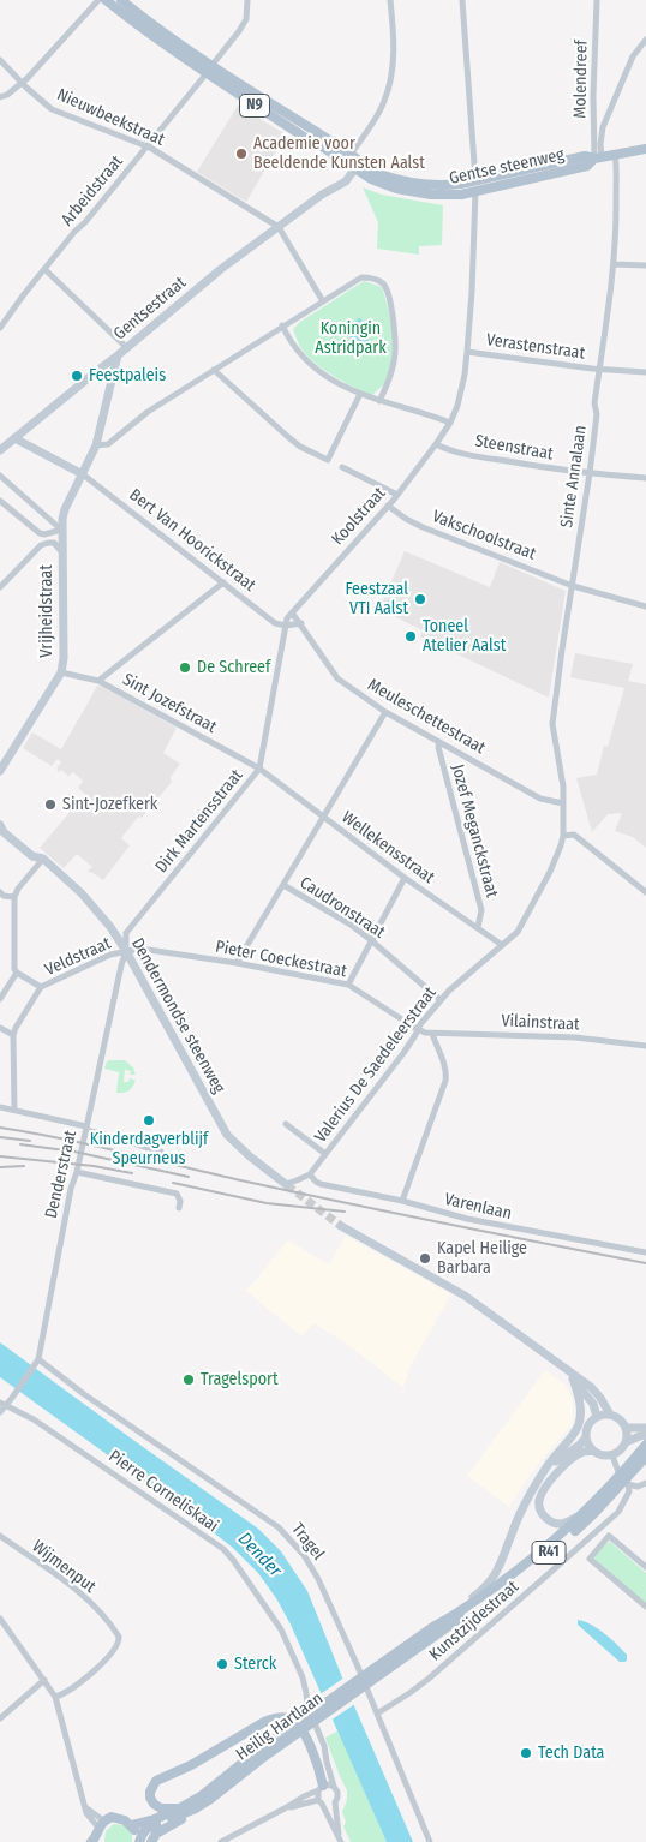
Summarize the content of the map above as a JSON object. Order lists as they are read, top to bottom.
{
  "streets": {
    "main road": [
      "N9",
      "Gentse steenweg",
      "R41",
      "Heilig Hartlaan"
    ],
    "street": [
      "Molendreef",
      "Nieuwbeekstraat",
      "Arbeidstraat",
      "Gentsestraat",
      "Verastenstraat",
      "Steenstraat",
      "Sinte Annalaan",
      "Koolstraat",
      "Vakschoolstraat",
      "Bert Van Hoorickstraat",
      "Vrijheidstraat",
      "Sint Jozefstraat",
      "Meuleschettestraat",
      "Dirk Martensstraat",
      "Jozef Meganckstraat",
      "Wellekensstraat",
      "Caudronstraat",
      "Veldstraat",
      "Pieter Coeckestraat",
      "Dendermondse steenweg",
      "Vilainstraat",
      "Valerius De Saedeleerstraat",
      "Denderstraat",
      "Varenlaan",
      "Pierre Corneliskaai",
      "Tragel",
      "Wijmenput",
      "Kunstzijdestraat"
    ]
  },
  "crossings": [
    ["Molendreef", "Gentse steenweg"],
    ["N9", "Gentse steenweg"],
    ["N9", "Arbeidstraat"],
    ["N9", "Gentsestraat"],
    ["Nieuwbeekstraat", "Arbeidstraat"],
    ["Nieuwbeekstraat", "Gentsestraat"],
    ["Gentse steenweg", "Gentsestraat"],
    ["Gentse steenweg", "Sinte Annalaan"],
    ["Gentse steenweg", "Koolstraat"],
    ["Gentsestraat", "Bert Van Hoorickstraat"],
    ["Gentsestraat", "Vrijheidstraat"],
    ["Verastenstraat", "Sinte Annalaan"],
    ["Verastenstraat", "Koolstraat"],
    ["Steenstraat", "Sinte Annalaan"],
    ["Steenstraat", "Koolstraat"],
    ["Sinte Annalaan", "Vakschoolstraat"],
    ["Sinte Annalaan", "Meuleschettestraat"],
    ["Sinte Annalaan", "Valerius De Saedeleerstraat"],
    ["Koolstraat", "Vakschoolstraat"],
    ["Koolstraat", "Bert Van Hoorickstraat"],
    ["Koolstraat", "Meuleschettestraat"],
    ["Koolstraat", "Dirk Martensstraat"],
    ["Bert Van Hoorickstraat", "Vrijheidstraat"],
    ["Bert Van Hoorickstraat", "Dirk Martensstraat"],
    ["Vrijheidstraat", "Sint Jozefstraat"],
    ["Sint Jozefstraat", "Dirk Martensstraat"],
    ["Sint Jozefstraat", "Wellekensstraat"],
    ["Meuleschettestraat", "Jozef Meganckstraat"],
    ["Meuleschettestraat", "Valerius De Saedeleerstraat"],
    ["Dirk Martensstraat", "Wellekensstraat"],
    ["Dirk Martensstraat", "Veldstraat"],
    ["Dirk Martensstraat", "Pieter Coeckestraat"],
    ["Dirk Martensstraat", "Dendermondse steenweg"],
    ["Dirk Martensstraat", "Denderstraat"],
    ["Jozef Meganckstraat", "Wellekensstraat"],
    ["Wellekensstraat", "Valerius De Saedeleerstraat"],
    ["Caudronstraat", "Valerius De Saedeleerstraat"],
    ["Veldstraat", "Pieter Coeckestraat"],
    ["Veldstraat", "Dendermondse steenweg"],
    ["Veldstraat", "Denderstraat"],
    ["Pieter Coeckestraat", "Dendermondse steenweg"],
    ["Pieter Coeckestraat", "Vilainstraat"],
    ["Pieter Coeckestraat", "Valerius De Saedeleerstraat"],
    ["Pieter Coeckestraat", "Denderstraat"],
    ["Dendermondse steenweg", "Denderstraat"],
    ["Vilainstraat", "Valerius De Saedeleerstraat"],
    ["Valerius De Saedeleerstraat", "Varenlaan"],
    ["Denderstraat", "Pierre Corneliskaai"],
    ["Denderstraat", "Tragel"],
    ["Tragel", "Kunstzijdestraat"],
    ["R41", "Heilig Hartlaan"]
  ],
  "water": ["Dender"],
  "parks": ["Koningin Astridpark"],
  "places": [
    "Academie voor Beeldende Kunsten Aalst",
    "Feestpaleis",
    "Feestzaal VTI Aalst",
    "Toneel Atelier Aalst",
    "De Schreef",
    "Sint-Jozefkerk",
    "Kinderdagverblijf Speurneus",
    "Kapel Heilige Barbara",
    "Tragelsport",
    "Sterck",
    "Tech Data"
  ]
}
